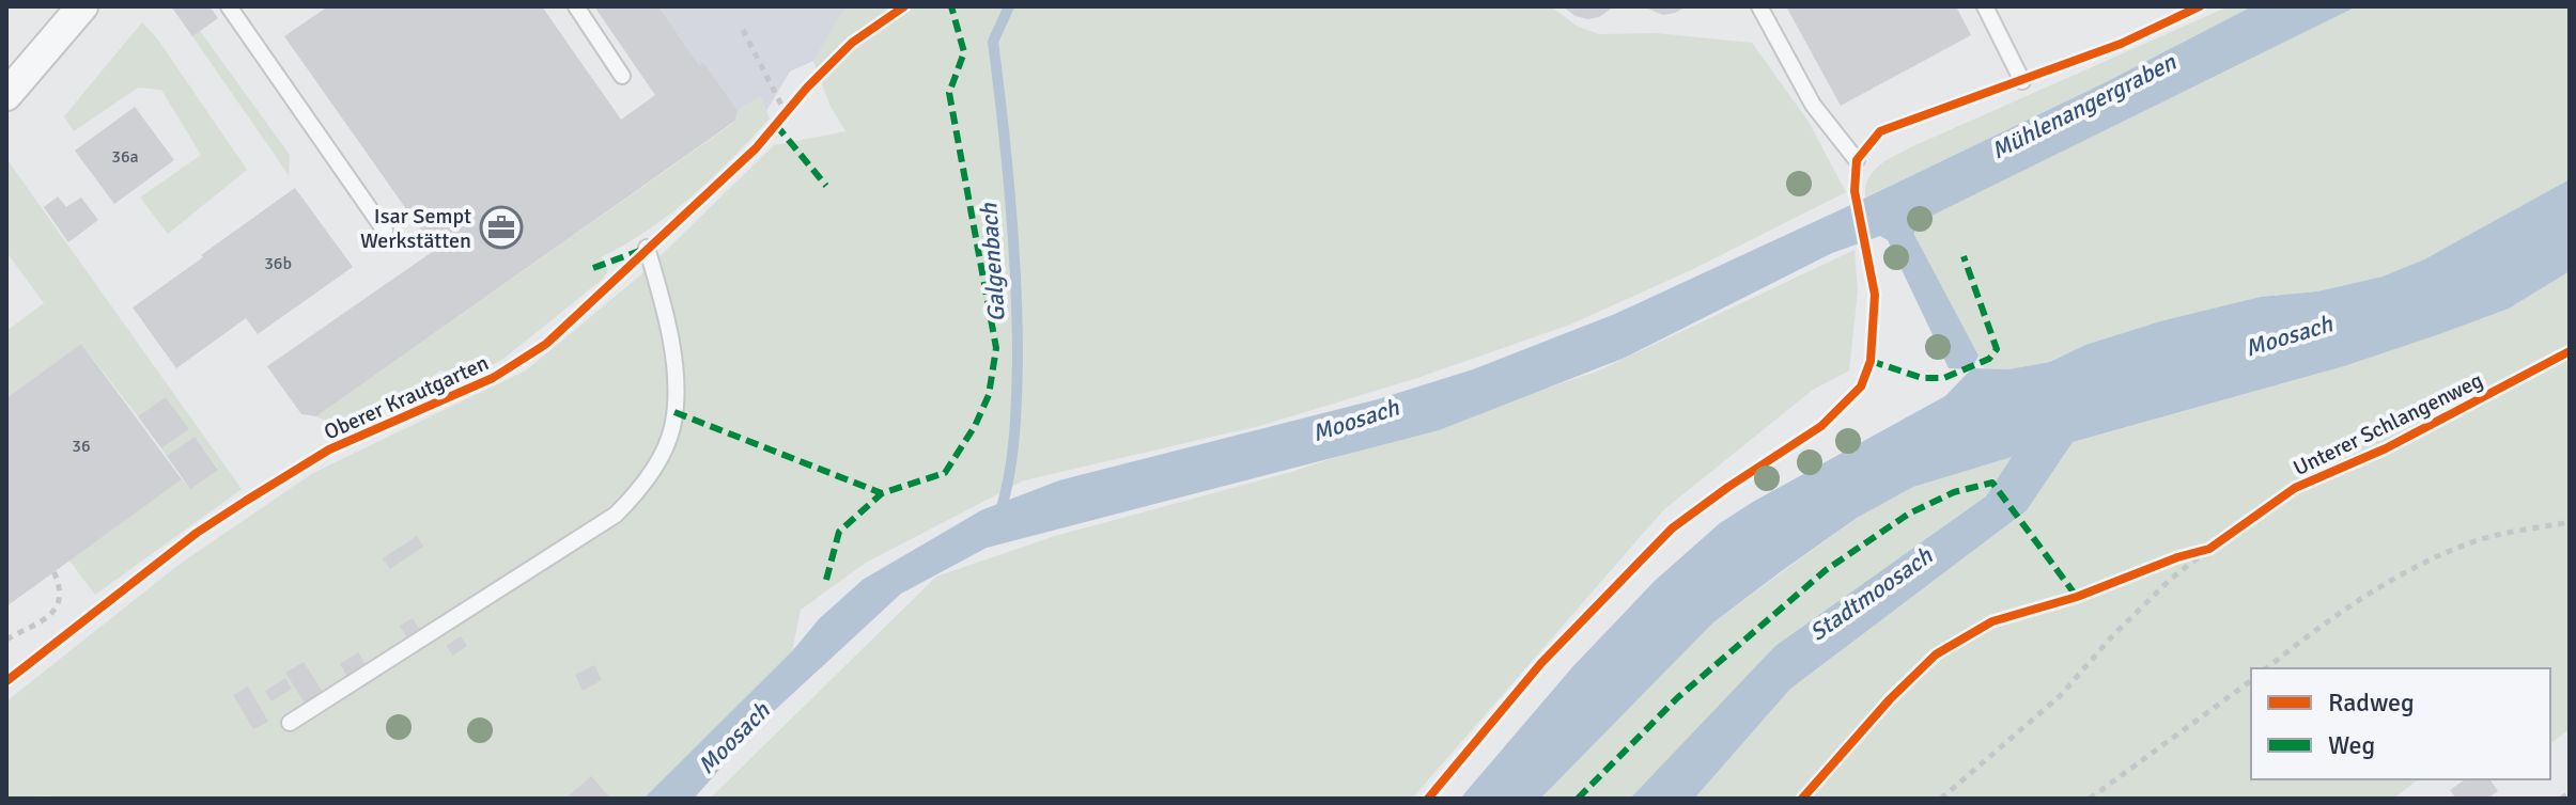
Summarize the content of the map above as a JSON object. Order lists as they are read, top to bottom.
{
  "streets": {
    "cycle path": ["Oberer Krautgarten", "Unterer Schlangenweg"]
  },
  "water": [
    "Mühlenangergraben",
    "Galgenbach",
    "Moosach",
    "Stadtmoosach"
  ],
  "places": {
    "office": ["Isar Sempt Werkstätten"]
  },
  "house_numbers": ["36a", "36b", "36"],
  "legend": ["Radweg", "Weg"]
}
